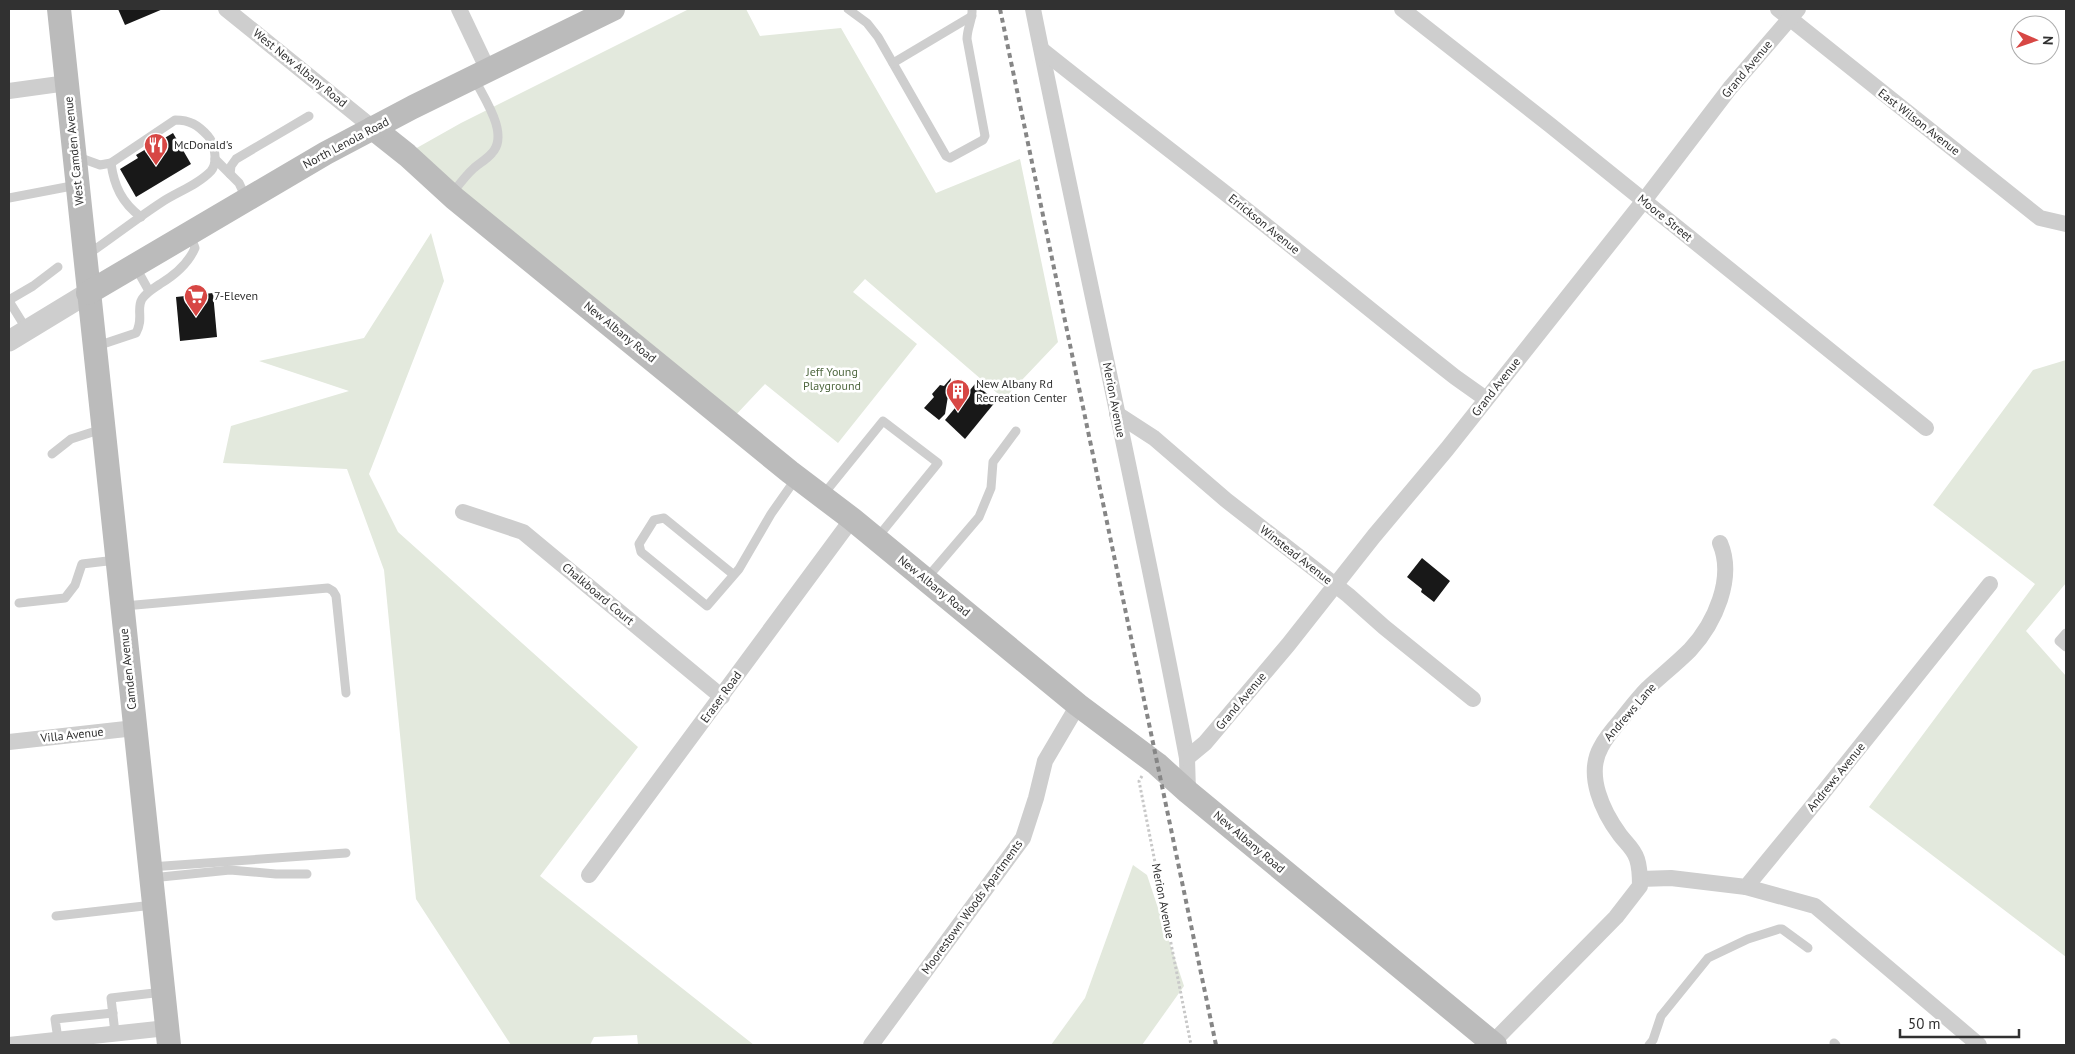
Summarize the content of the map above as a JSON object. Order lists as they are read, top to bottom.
{
  "streets": {
    "main road": [
      "North Lenola Road",
      "West Camden Avenue",
      "New Albany Road",
      "Camden Avenue"
    ],
    "street": [
      "West New Albany Road",
      "Grand Avenue",
      "East Wilson Avenue",
      "Moore Street",
      "Errickson Avenue",
      "Merion Avenue",
      "Winstead Avenue",
      "Chalkboard Court",
      "Eraser Road",
      "Andrews Lane",
      "Villa Avenue",
      "Andrews Avenue",
      "Moorestown Woods Apartments"
    ]
  },
  "crossings": [
    ["West New Albany Road", "North Lenola Road"],
    ["West New Albany Road", "New Albany Road"],
    ["Grand Avenue", "East Wilson Avenue"],
    ["Grand Avenue", "Moore Street"],
    ["Grand Avenue", "Errickson Avenue"],
    ["Grand Avenue", "Merion Avenue"],
    ["Grand Avenue", "Winstead Avenue"],
    ["North Lenola Road", "West Camden Avenue"],
    ["North Lenola Road", "New Albany Road"],
    ["North Lenola Road", "Camden Avenue"],
    ["West Camden Avenue", "Camden Avenue"],
    ["Errickson Avenue", "Merion Avenue"],
    ["New Albany Road", "Merion Avenue"],
    ["New Albany Road", "Eraser Road"],
    ["New Albany Road", "Moorestown Woods Apartments"],
    ["Merion Avenue", "Winstead Avenue"],
    ["Chalkboard Court", "Eraser Road"],
    ["Camden Avenue", "Villa Avenue"]
  ],
  "parks": ["Jeff Young Playground"],
  "places": {
    "restaurant": ["McDonald's"],
    "supermarket": ["7-Eleven"],
    "building": ["New Albany Rd Recreation Center"]
  },
  "scale_bar": "50 m",
  "north": "right"
}
